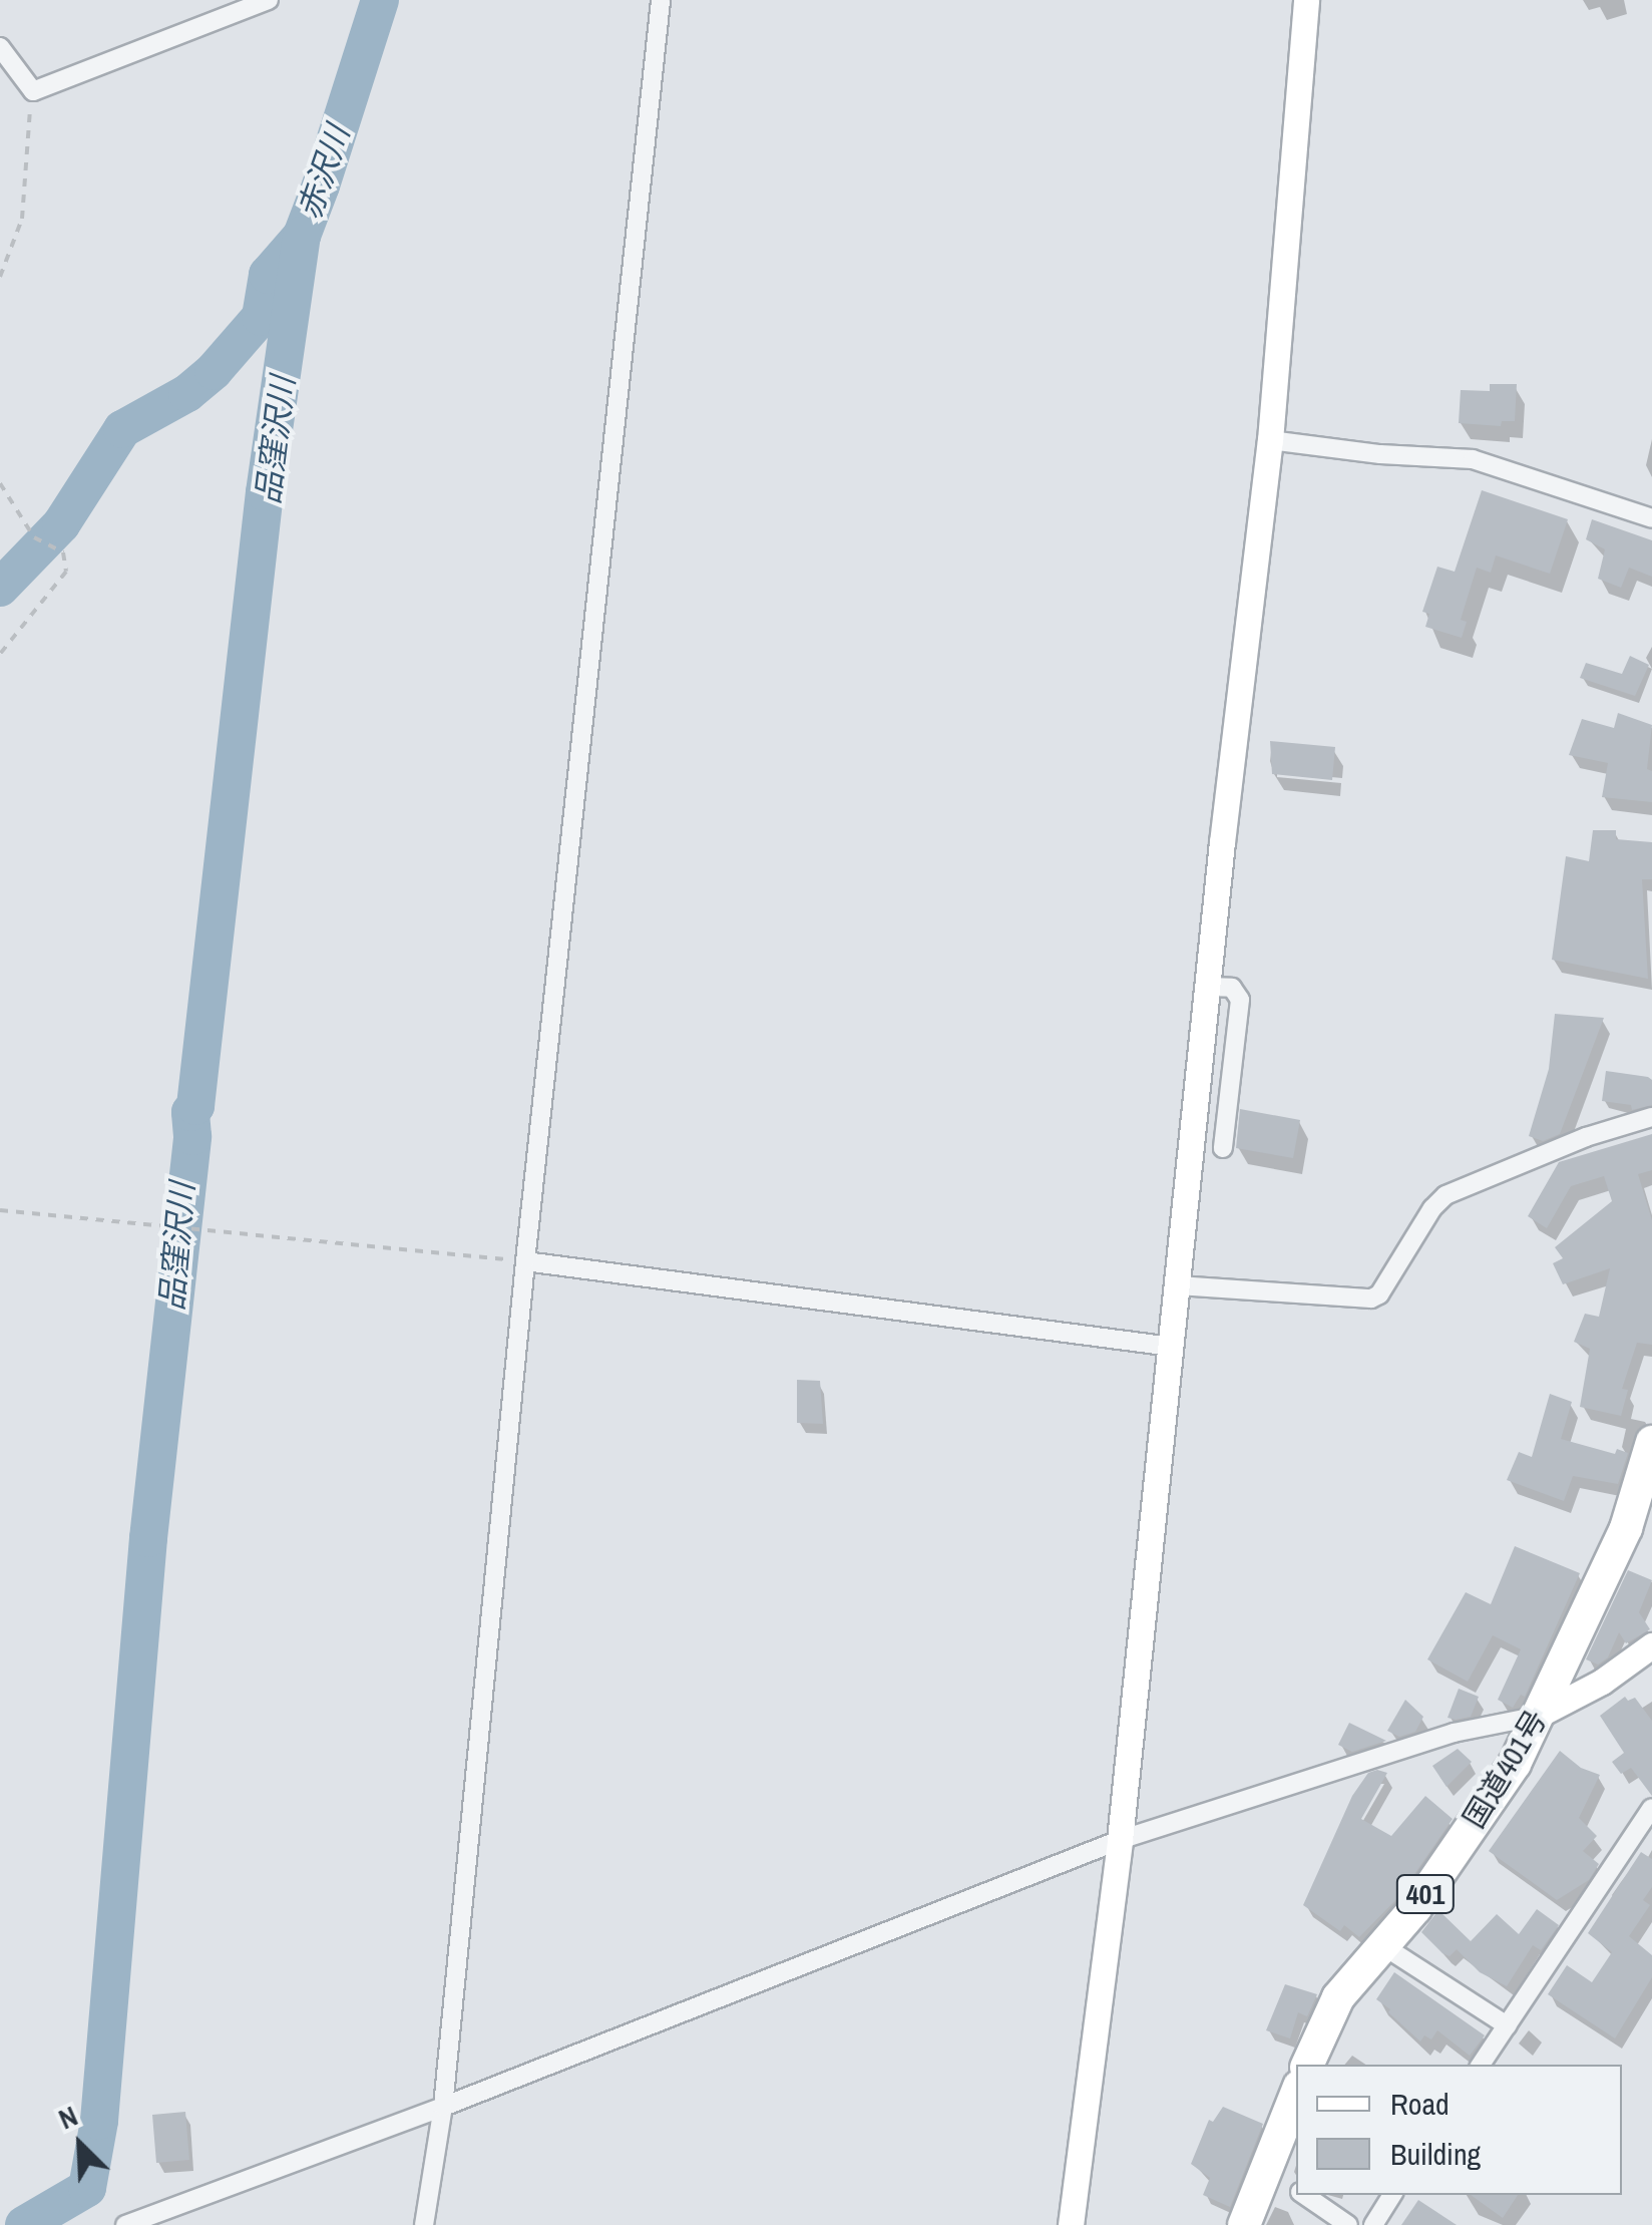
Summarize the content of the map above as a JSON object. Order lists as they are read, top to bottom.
{
  "streets": {
    "highway": ["国道401号", "401"]
  },
  "water": ["赤沢川", "品窪沢川"],
  "legend": ["Road", "Building"],
  "north": "top left"
}
